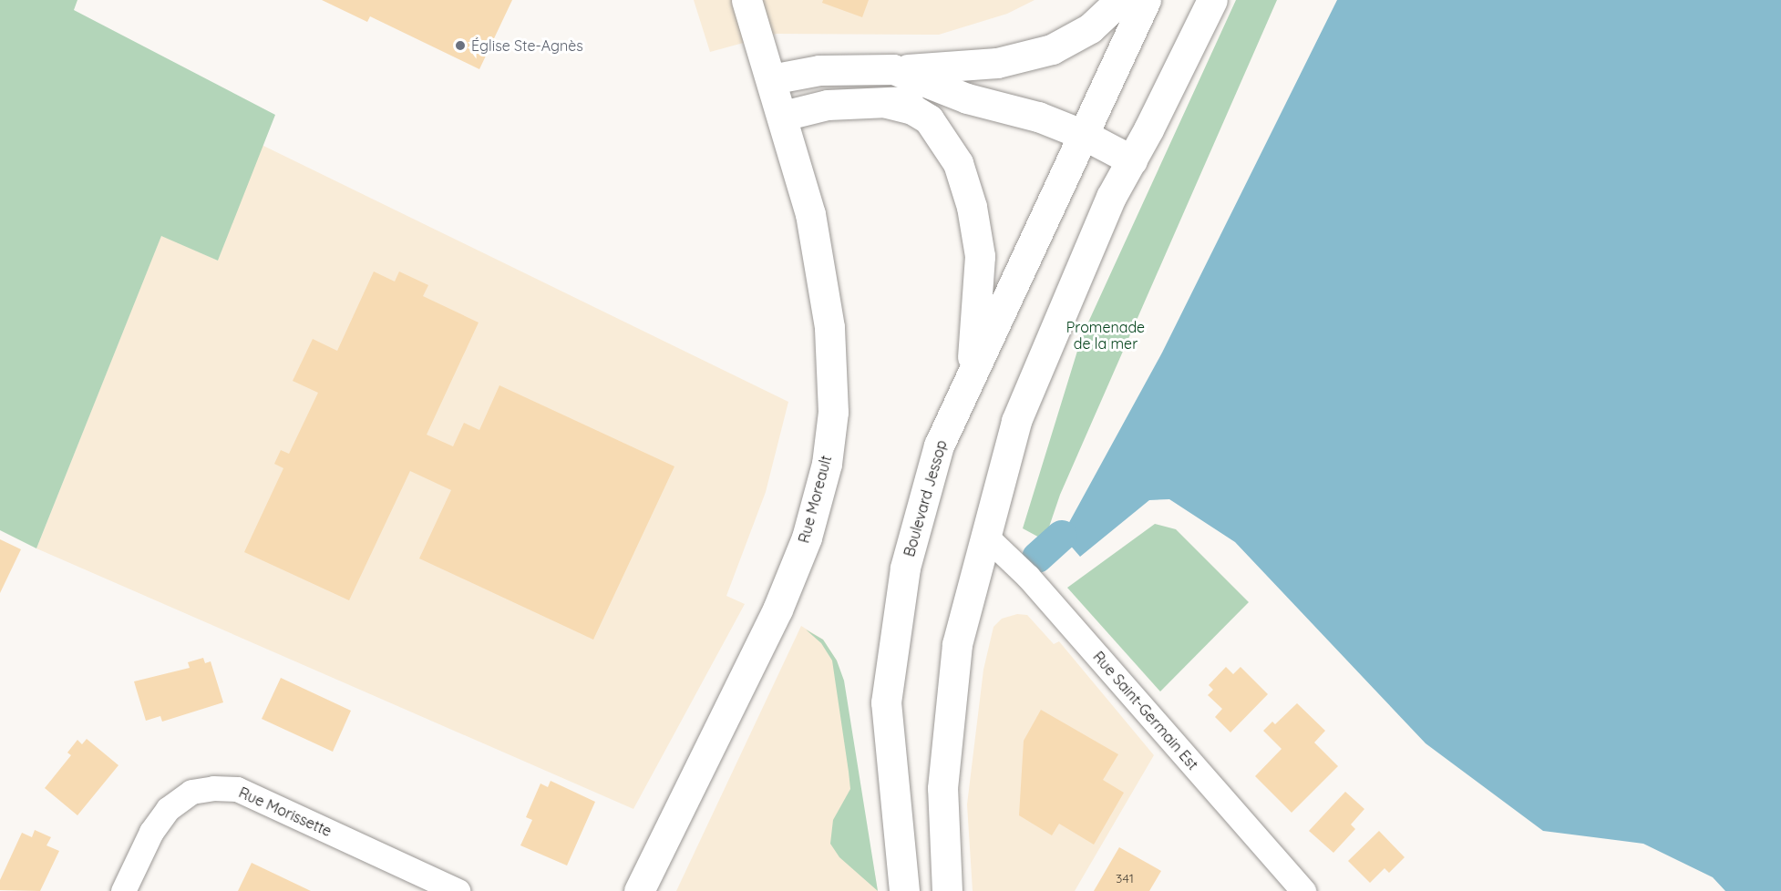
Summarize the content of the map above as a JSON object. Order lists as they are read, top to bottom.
{
  "streets": {
    "main road": ["Boulevard Jessop", "Rue Moreault"],
    "street": ["Rue Saint-Germain Est", "Rue Morissette"]
  },
  "parks": ["Promenade de la mer"],
  "places": ["Église Ste-Agnès"],
  "house_numbers": ["341"]
}
